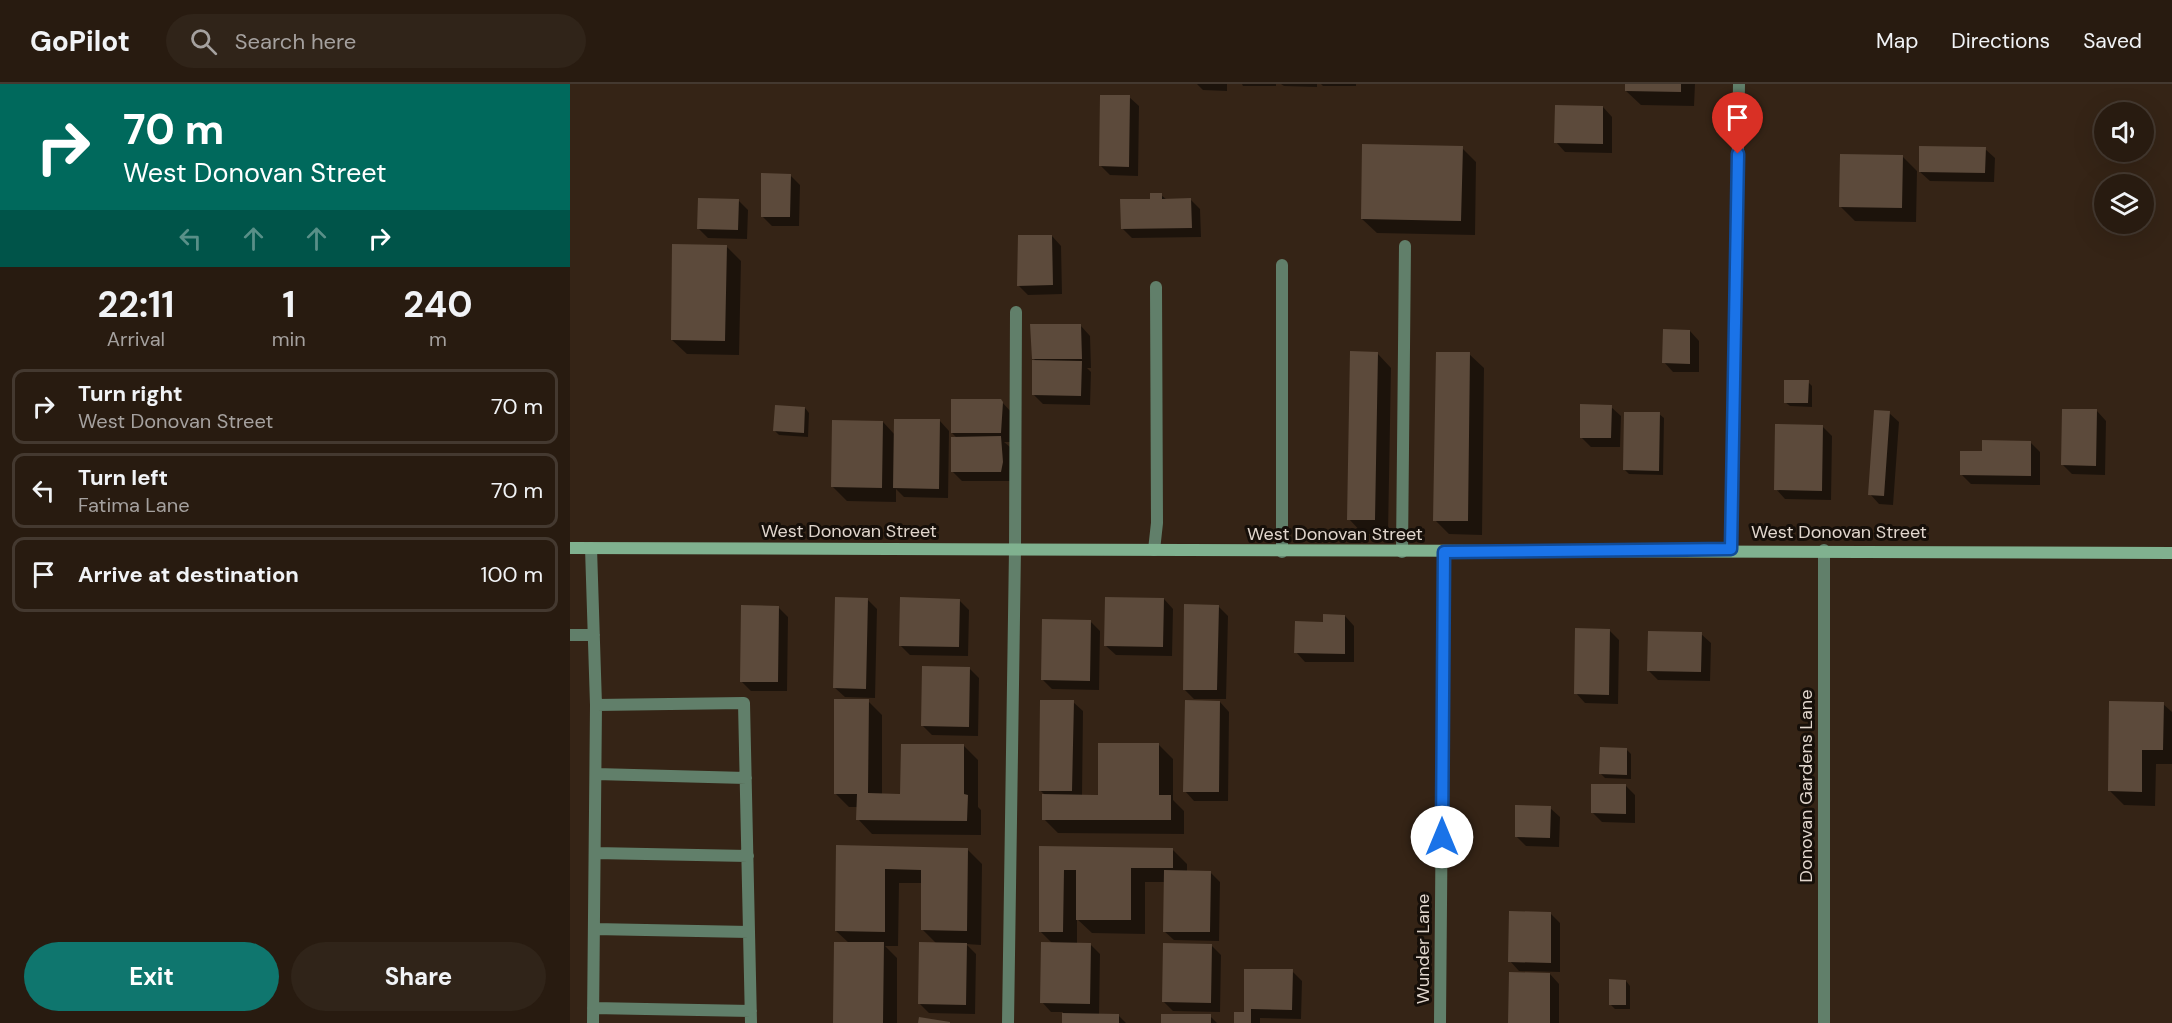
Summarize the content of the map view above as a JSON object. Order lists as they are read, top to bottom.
{
  "streets": {
    "street": ["West Donovan Street", "Donovan Gardens Lane", "Wunder Lane"]
  },
  "crossings": [
    ["West Donovan Street", "Donovan Gardens Lane"],
    ["West Donovan Street", "Wunder Lane"]
  ],
  "page": {
    "header": "GoPilot",
    "search": "Search here",
    "nav": ["Map", "Directions", "Saved"],
    "turn": ["70 m", "West Donovan Street"],
    "eta": [
      "22:11",
      "Arrival",
      "1",
      "min",
      "240",
      "m"
    ],
    "list": [
      {
        "name": "Turn right",
        "note": "West Donovan Street",
        "value": "70 m"
      },
      {
        "name": "Turn left",
        "note": "Fatima Lane",
        "value": "70 m"
      },
      {
        "name": "Arrive at destination",
        "value": "100 m"
      }
    ],
    "buttons": ["Exit", "Share"]
  }
}
